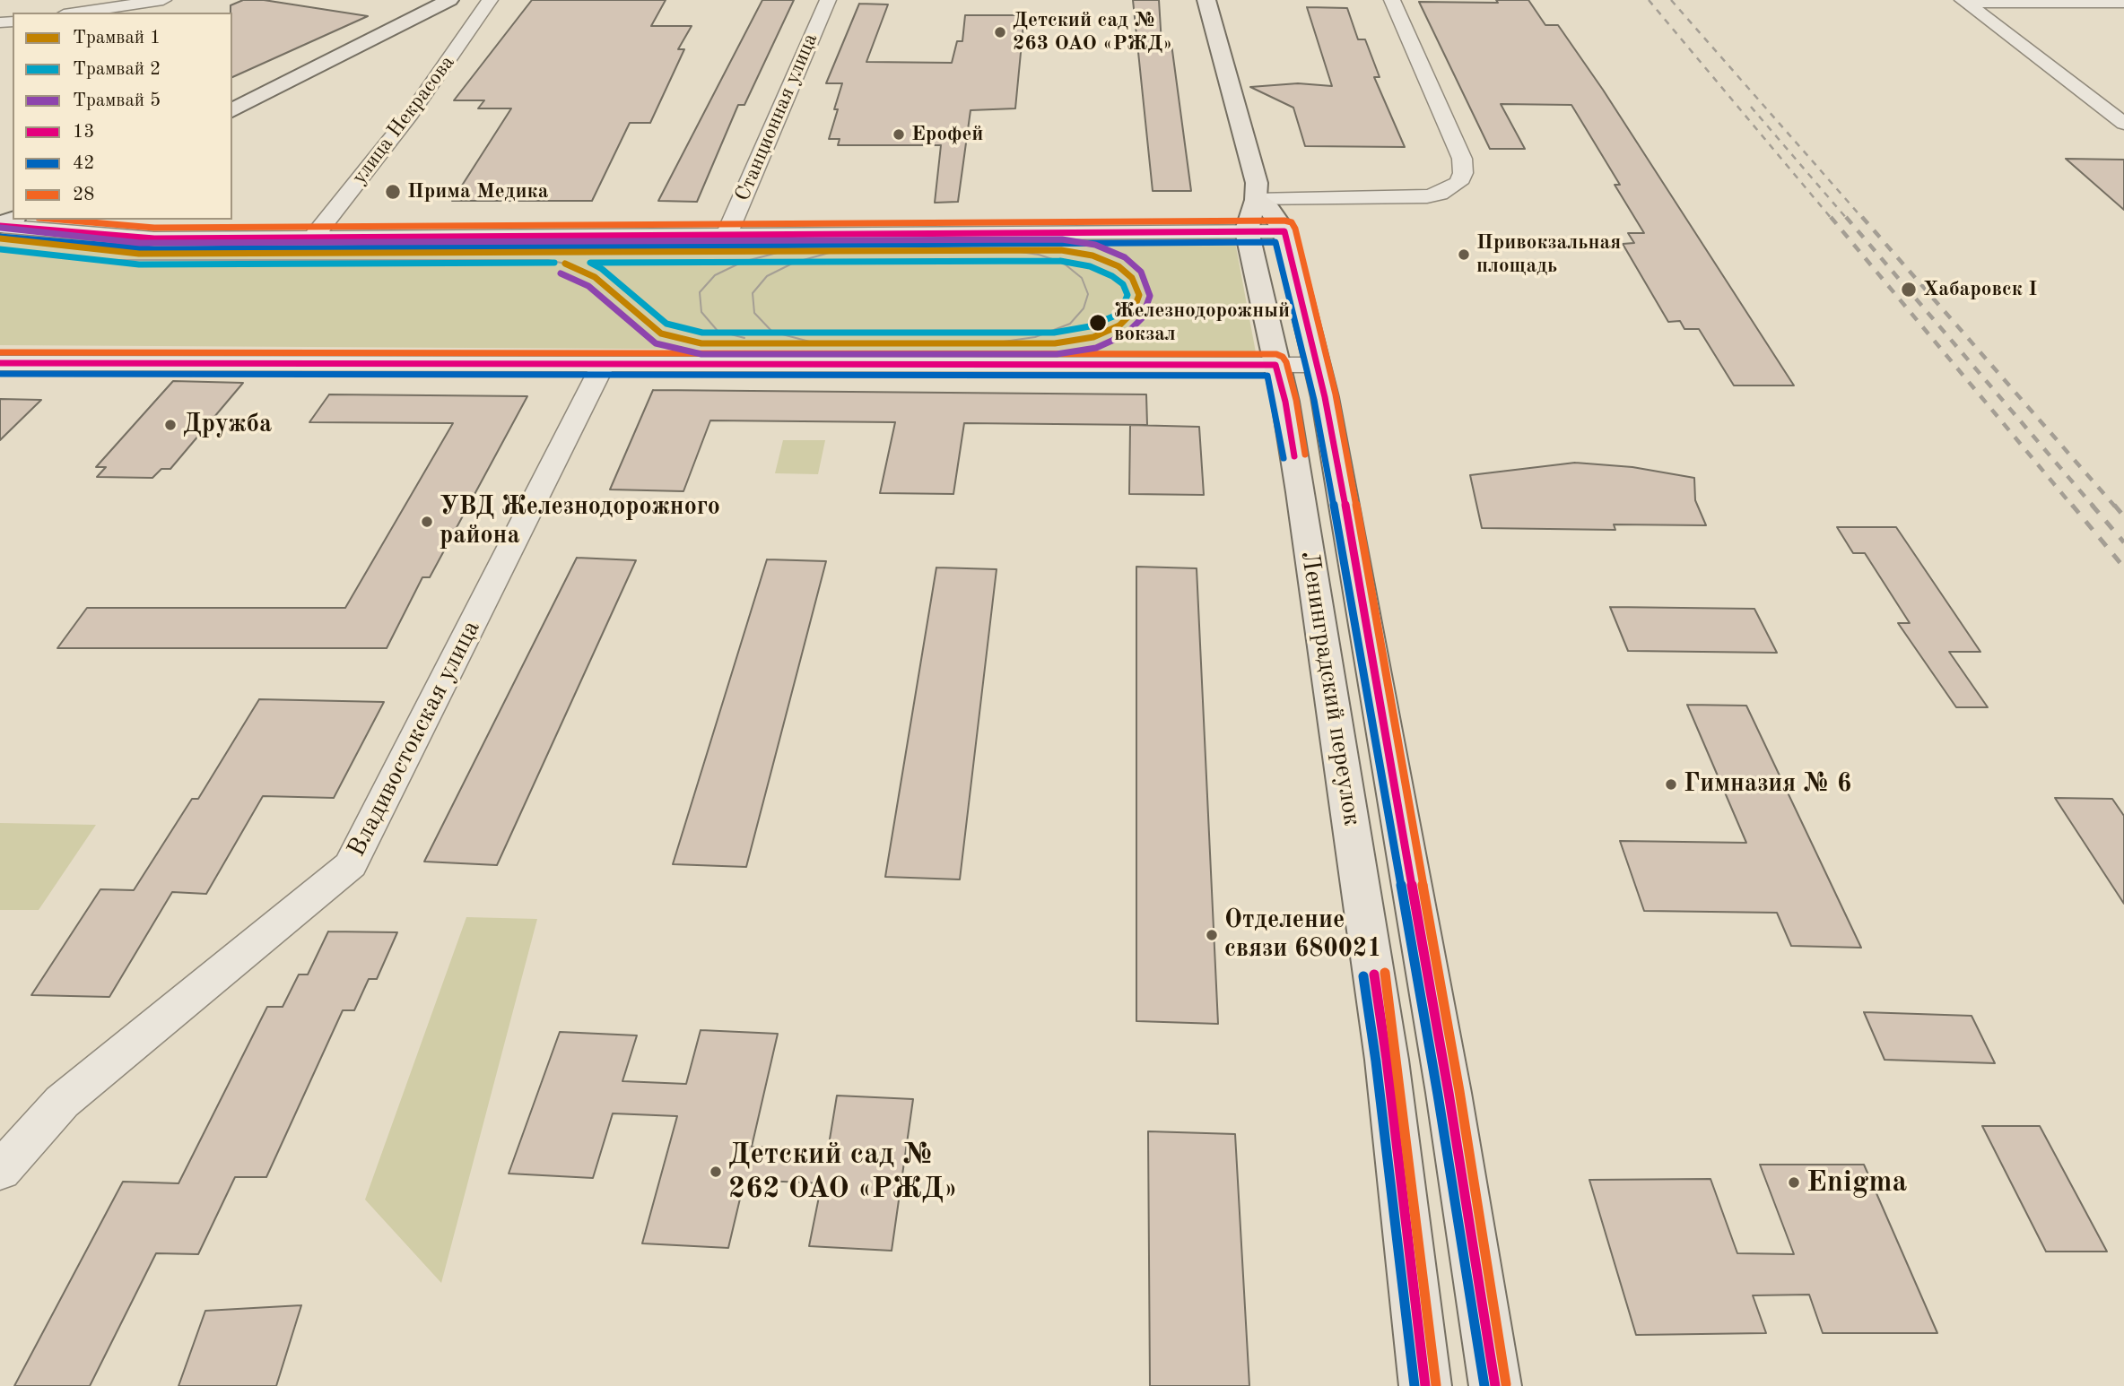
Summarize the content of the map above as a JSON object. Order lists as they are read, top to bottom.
{
  "streets": {
    "main road": ["Ленинградский переулок"],
    "street": ["Станционная улица", "улица Некрасова", "Владивостокская улица"]
  },
  "places": [
    "Детский сад № 263 ОАО «РЖД»",
    "Ерофей",
    "Прима Медика",
    "Привокзальная площадь",
    "Хабаровск I",
    "Железнодорожный вокзал",
    "Дружба",
    "УВД Железнодорожного района",
    "Гимназия № 6",
    "Отделение связи 680021",
    "Детский сад № 262 ОАО «РЖД»",
    "Enigma"
  ],
  "lines": [
    "transit line 28",
    "transit line 13",
    "tram line 5",
    "transit line 42",
    "tram line 1",
    "tram line 2"
  ],
  "legend": [
    "Трамвай 1",
    "Трамвай 2",
    "Трамвай 5",
    "13",
    "42",
    "28"
  ]
}
